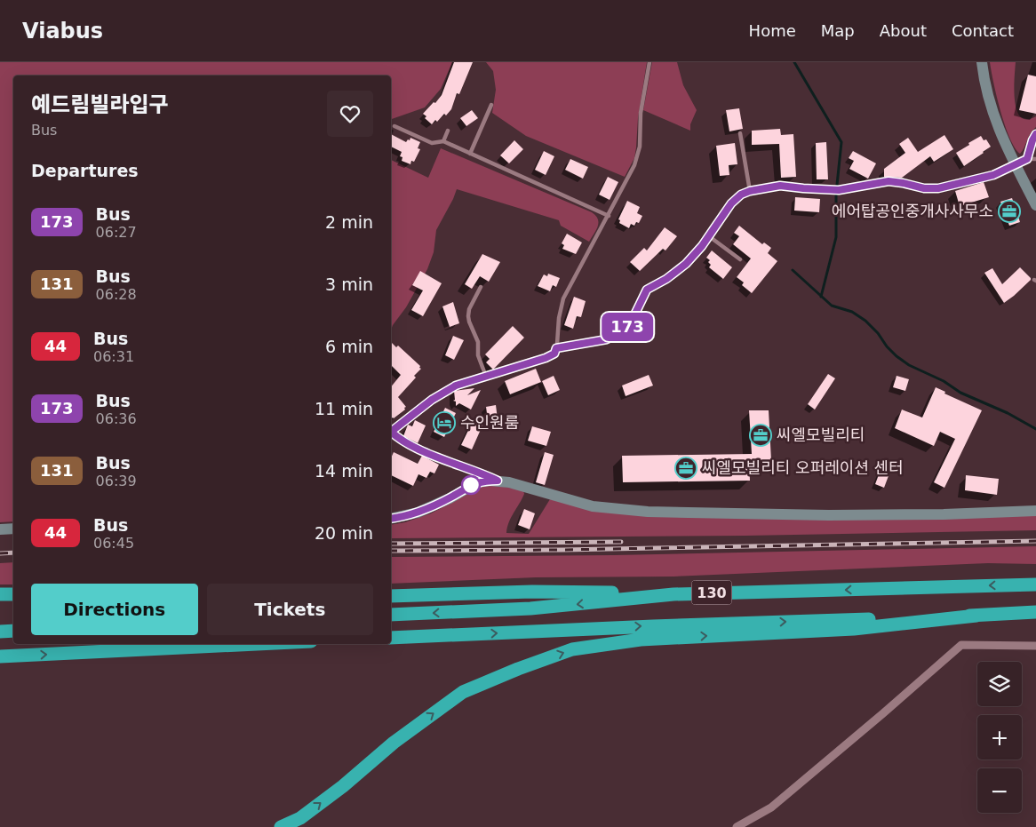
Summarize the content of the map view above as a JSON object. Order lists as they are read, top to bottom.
{
  "streets": {
    "highway": ["130"]
  },
  "places": {
    "office": ["에어탑공인중개사사무소", "씨엘모빌리티", "씨엘모빌리티 오퍼레이션 센터"],
    "hotel": ["수인원룸"]
  },
  "lines": ["bus line 173"],
  "page": {
    "header": "Viabus",
    "nav": [
      "Home",
      "Map",
      "About",
      "Contact"
    ],
    "on_map": "173",
    "heading": [
      ["예드림빌라입구", "Bus"],
      "Departures"
    ],
    "list": [
      {
        "mark": "173",
        "name": "Bus",
        "note": "06:27",
        "value": "2 min"
      },
      {
        "mark": "131",
        "name": "Bus",
        "note": "06:28",
        "value": "3 min"
      },
      {
        "mark": "44",
        "name": "Bus",
        "note": "06:31",
        "value": "6 min"
      },
      {
        "mark": "173",
        "name": "Bus",
        "note": "06:36",
        "value": "11 min"
      },
      {
        "mark": "131",
        "name": "Bus",
        "note": "06:39",
        "value": "14 min"
      },
      {
        "mark": "44",
        "name": "Bus",
        "note": "06:45",
        "value": "20 min"
      }
    ],
    "buttons": ["Directions", "Tickets"],
    "map_buttons": ["+", "−"]
  }
}
